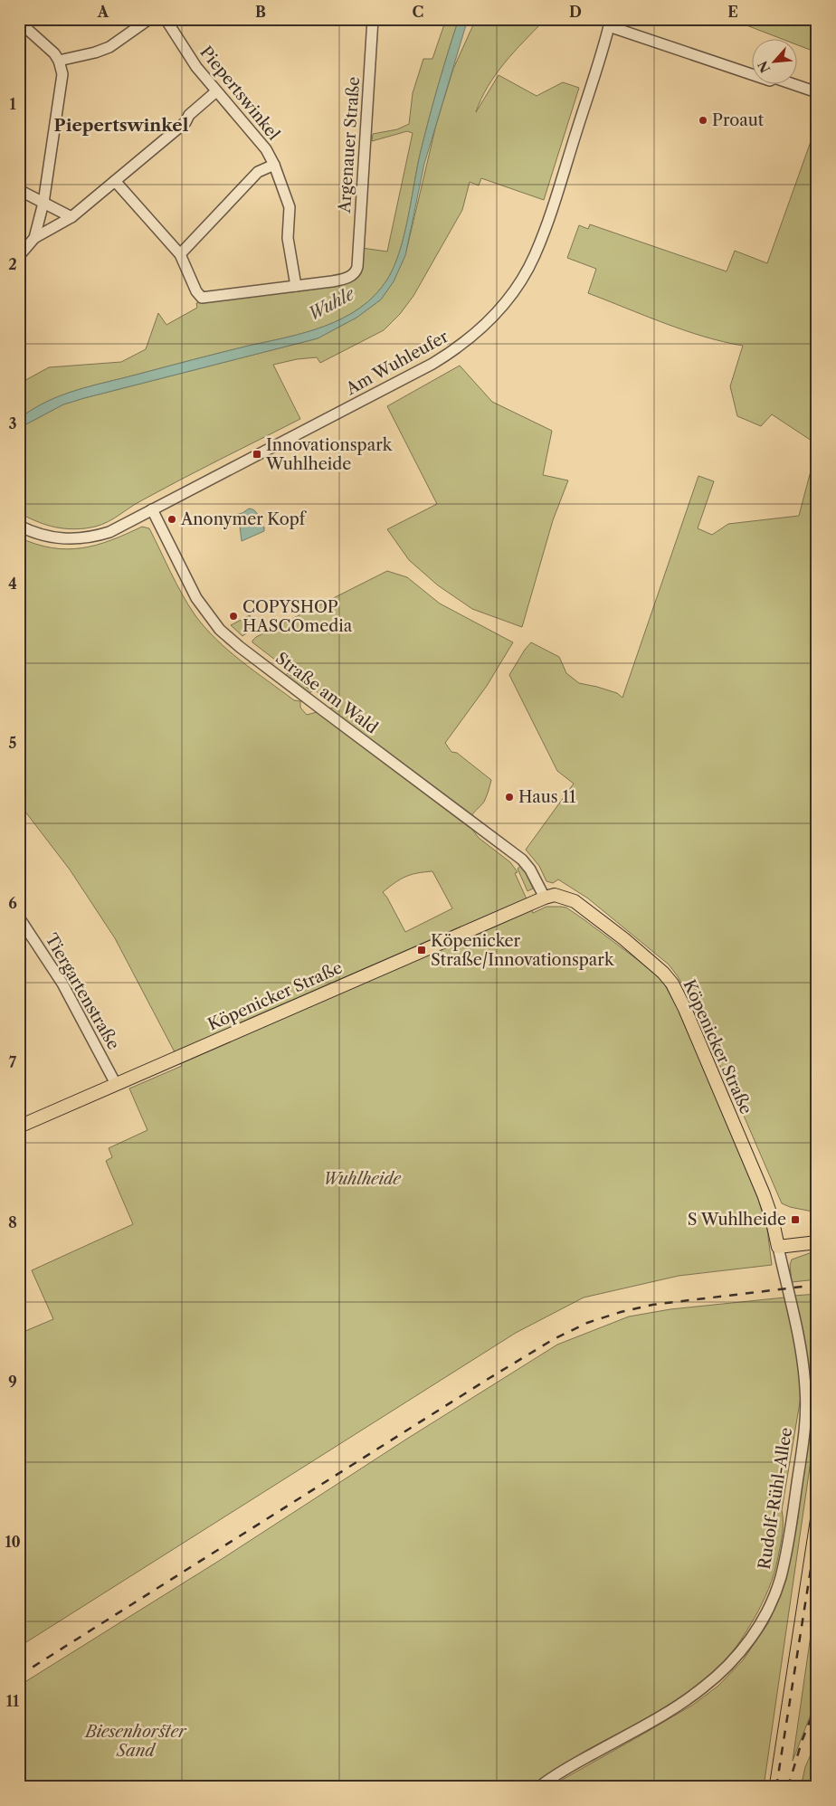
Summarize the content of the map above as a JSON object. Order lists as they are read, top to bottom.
{
  "streets": {
    "main road": ["Köpenicker Straße"],
    "street": [
      "Piepertswinkel",
      "Argenauer Straße",
      "Am Wuhleufer",
      "Straße am Wald",
      "Tiergartenstraße",
      "Rudolf-Rühl-Allee"
    ]
  },
  "crossings": [
    ["Piepertswinkel", "Argenauer Straße"],
    ["Am Wuhleufer", "Straße am Wald"],
    ["Straße am Wald", "Köpenicker Straße"],
    ["Tiergartenstraße", "Köpenicker Straße"],
    ["Köpenicker Straße", "Rudolf-Rühl-Allee"]
  ],
  "districts": ["Piepertswinkel"],
  "water": ["Wuhle"],
  "parks": ["Wuhlheide", "Biesenhorster Sand"],
  "places": {
    "other": [
      "Proaut",
      "Anonymer Kopf",
      "COPYSHOP HASCOmedia",
      "Haus 11"
    ],
    "transit": ["Innovationspark Wuhlheide", "Köpenicker Straße/Innovationspark", "S Wuhlheide"]
  },
  "north": "bottom left",
  "grid": {
    "columns": [
      "A",
      "B",
      "C",
      "D",
      "E"
    ],
    "rows": [
      "1",
      "2",
      "3",
      "4",
      "5",
      "6",
      "7",
      "8",
      "9",
      "10",
      "11"
    ]
  }
}
